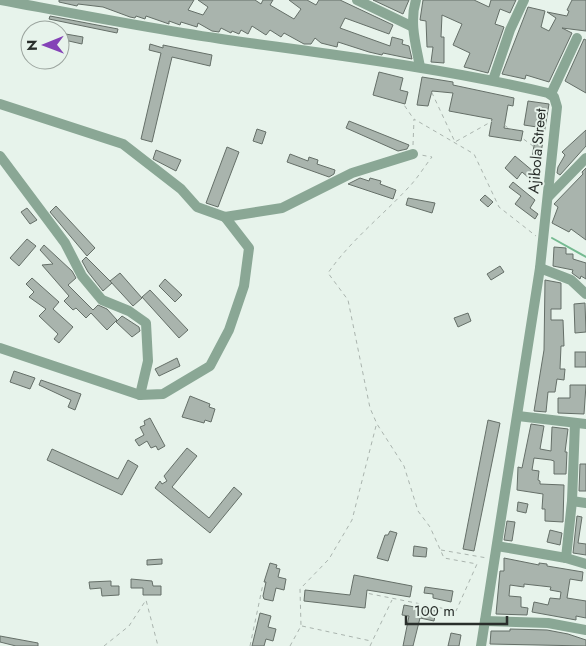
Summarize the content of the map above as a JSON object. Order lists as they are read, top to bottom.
{
  "streets": {
    "street": ["Ajibola Street"]
  },
  "scale_bar": "100 m",
  "north": "left"
}
